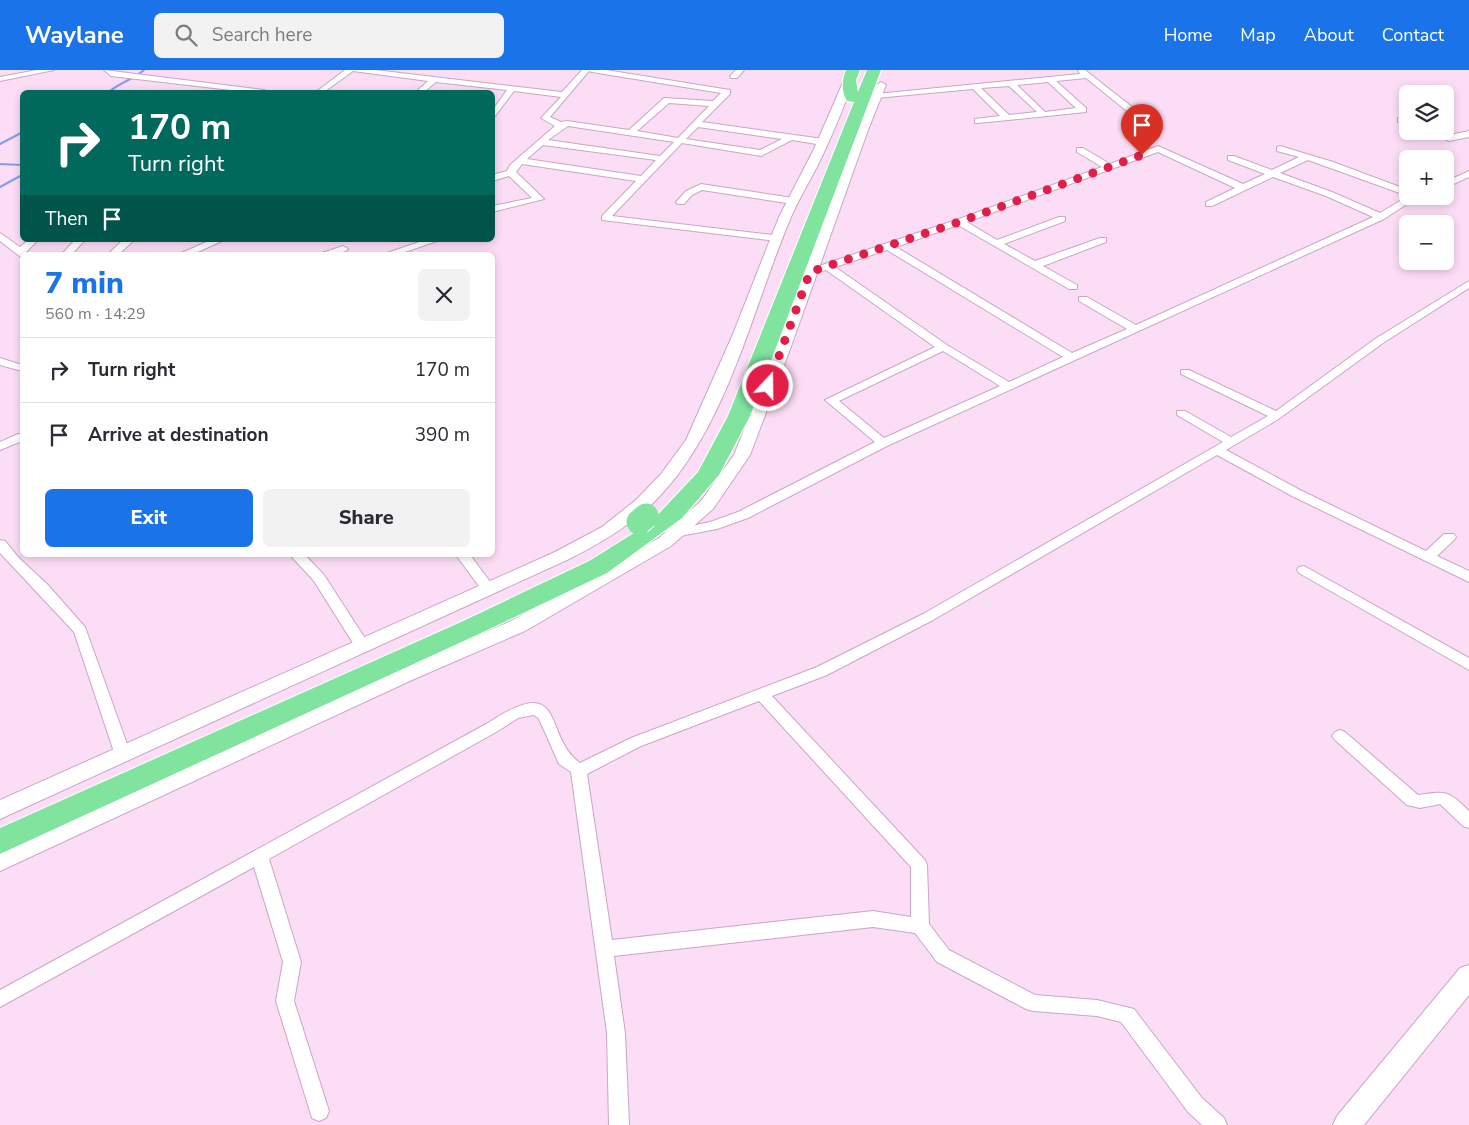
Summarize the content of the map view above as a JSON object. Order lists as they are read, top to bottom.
{
  "page": {
    "header": "Waylane",
    "search": "Search here",
    "nav": [
      "Home",
      "Map",
      "About",
      "Contact"
    ],
    "map_buttons": ["+", "−"],
    "turn": ["170 m", "Turn right"],
    "then": "Then",
    "heading": ["7 min", "560 m · 14:29"],
    "list": [
      {
        "name": "Turn right",
        "value": "170 m"
      },
      {
        "name": "Arrive at destination",
        "value": "390 m"
      }
    ],
    "buttons": ["Exit", "Share"]
  }
}
